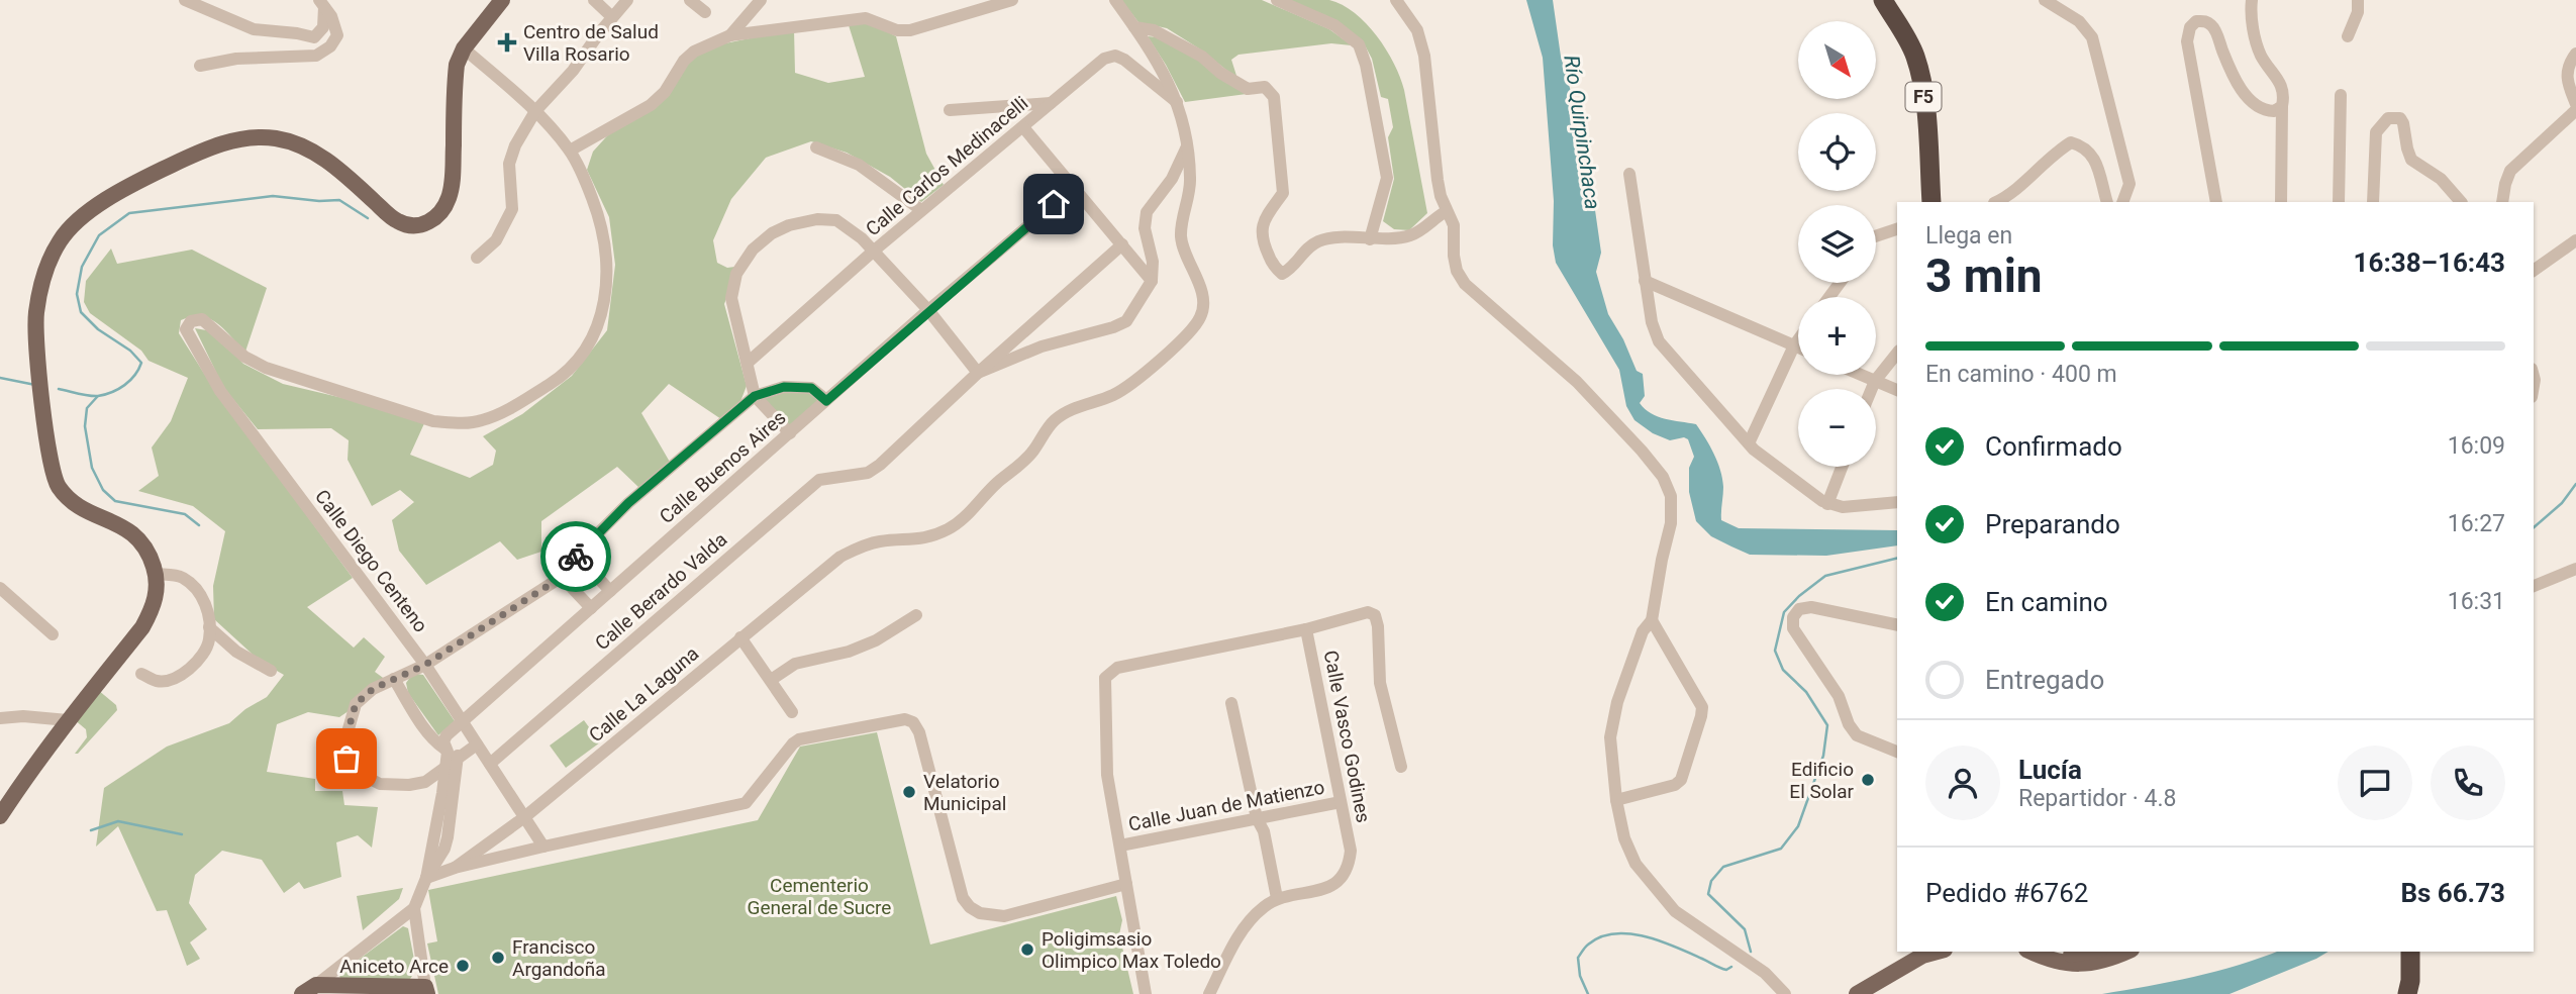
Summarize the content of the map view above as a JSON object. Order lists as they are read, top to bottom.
{
  "streets": {
    "highway": ["F5"],
    "street": [
      "Calle Carlos Medinacelli",
      "Calle Buenos Aires",
      "Calle Diego Centeno",
      "Calle Berardo Valda",
      "Calle La Laguna",
      "Calle Vasco Godines",
      "Calle Juan de Matienzo"
    ]
  },
  "crossings": [
    ["Calle Carlos Medinacelli", "Calle La Laguna"],
    ["Calle Buenos Aires", "Calle Diego Centeno"],
    ["Calle Diego Centeno", "Calle Berardo Valda"],
    ["Calle Diego Centeno", "Calle La Laguna"],
    ["Calle Vasco Godines", "Calle Juan de Matienzo"]
  ],
  "water": ["Río Quirpinchaca"],
  "parks": ["Cementerio General de Sucre"],
  "places": {
    "health": ["Centro de Salud Villa Rosario"],
    "other": [
      "Edificio El Solar",
      "Velatorio Municipal",
      "Poligimsasio Olimpico Max Toledo",
      "Francisco Argandoña",
      "Aniceto Arce"
    ]
  },
  "north": "bottom right",
  "page": {
    "map_buttons": ["+", "−"],
    "heading": ["3 min", "Llega en", "16:38–16:43"],
    "panel": [
      "Lucía",
      "Repartidor · 4.8",
      "Pedido #6762",
      "Bs 66.73"
    ],
    "bar": "En camino · 400 m",
    "list": [
      ["Confirmado", "16:09"],
      ["Preparando", "16:27"],
      ["En camino", "16:31"],
      "Entregado"
    ]
  }
}
